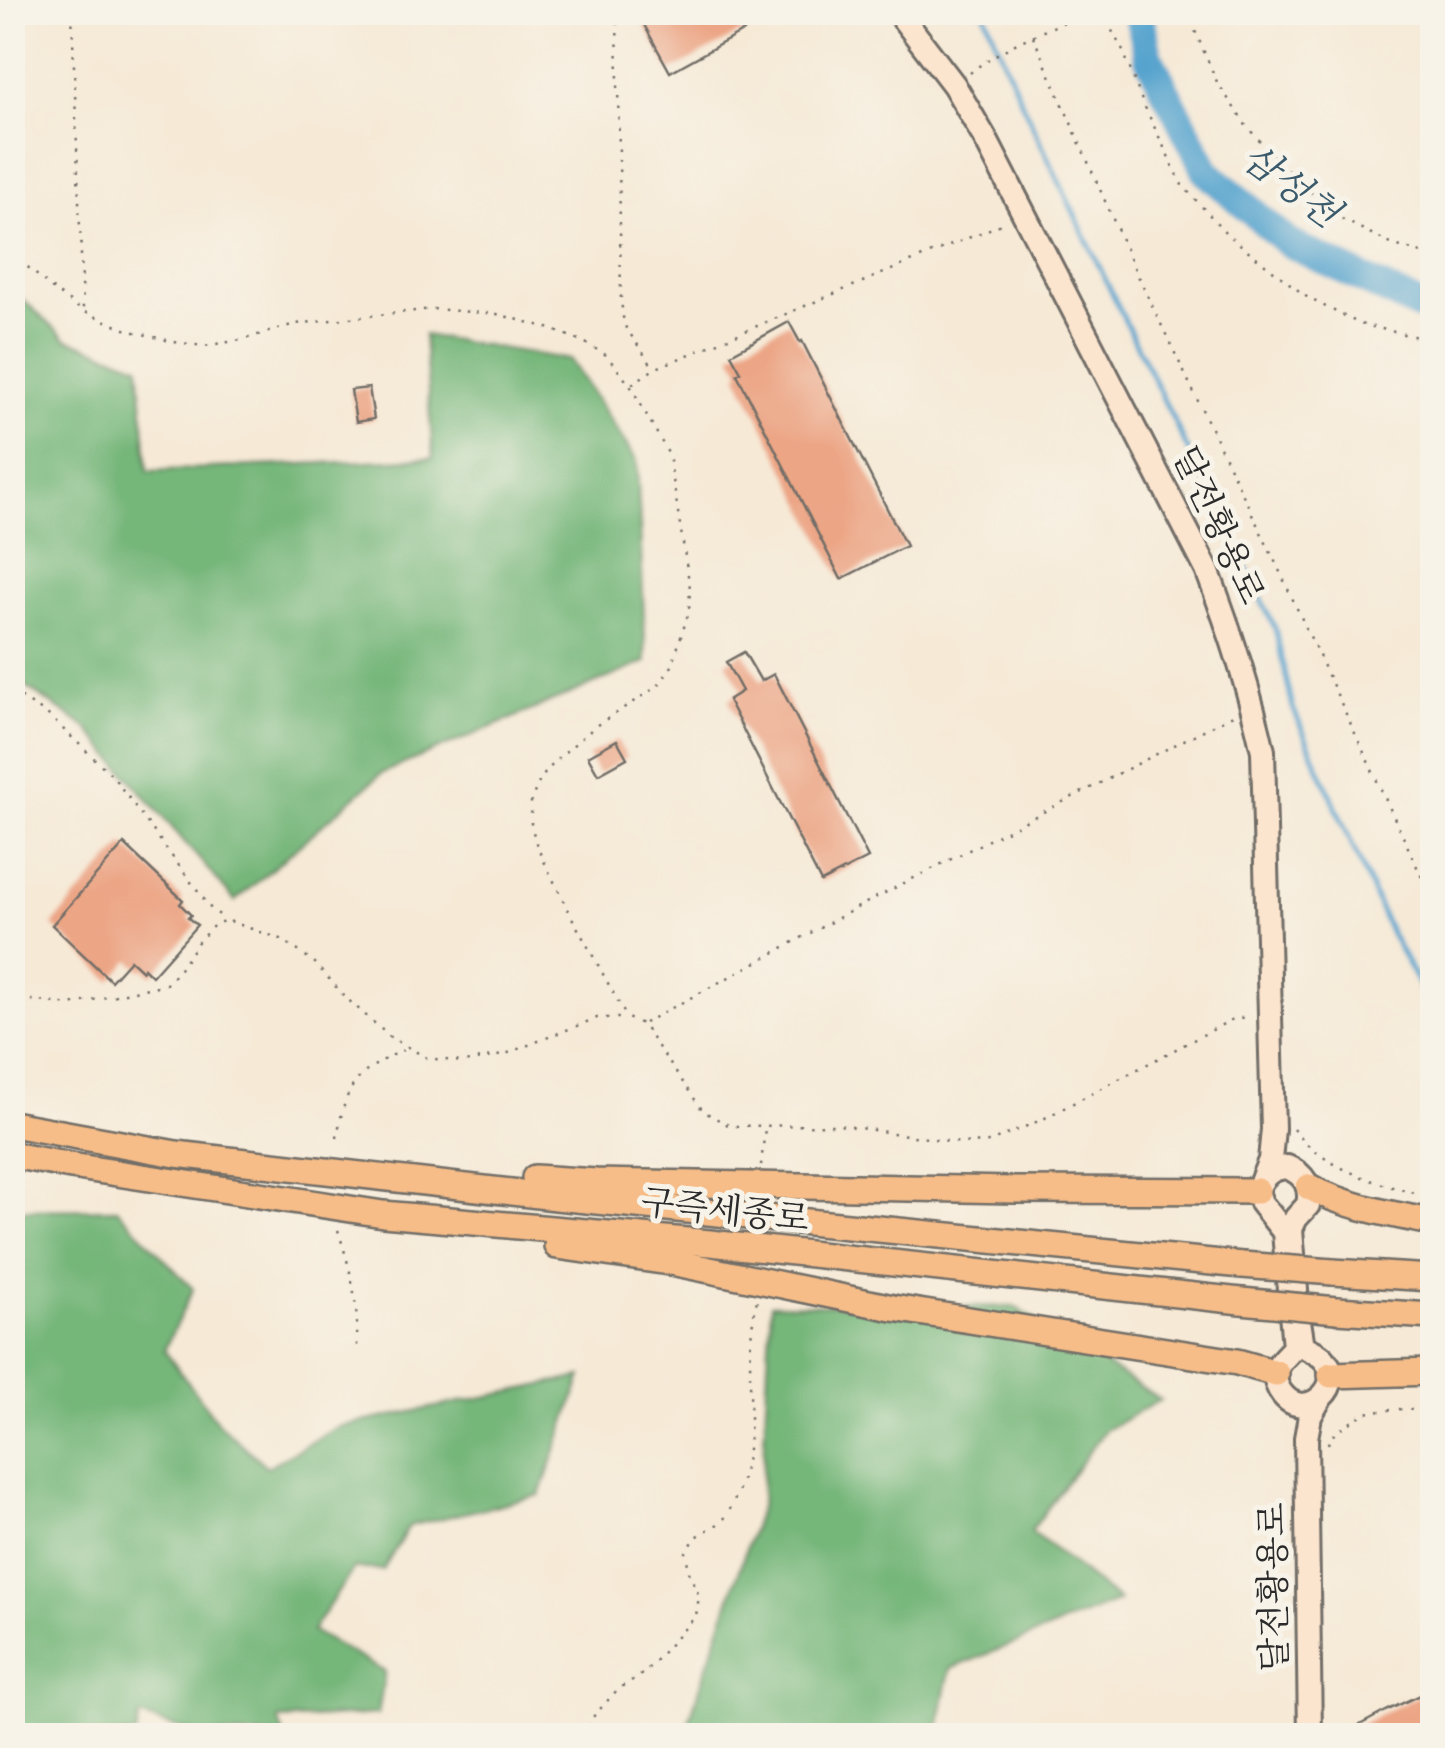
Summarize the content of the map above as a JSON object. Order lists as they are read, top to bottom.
{
  "streets": {
    "highway": ["구즉세종로"],
    "main road": ["달전황용로"]
  },
  "water": ["삼성천"]
}
